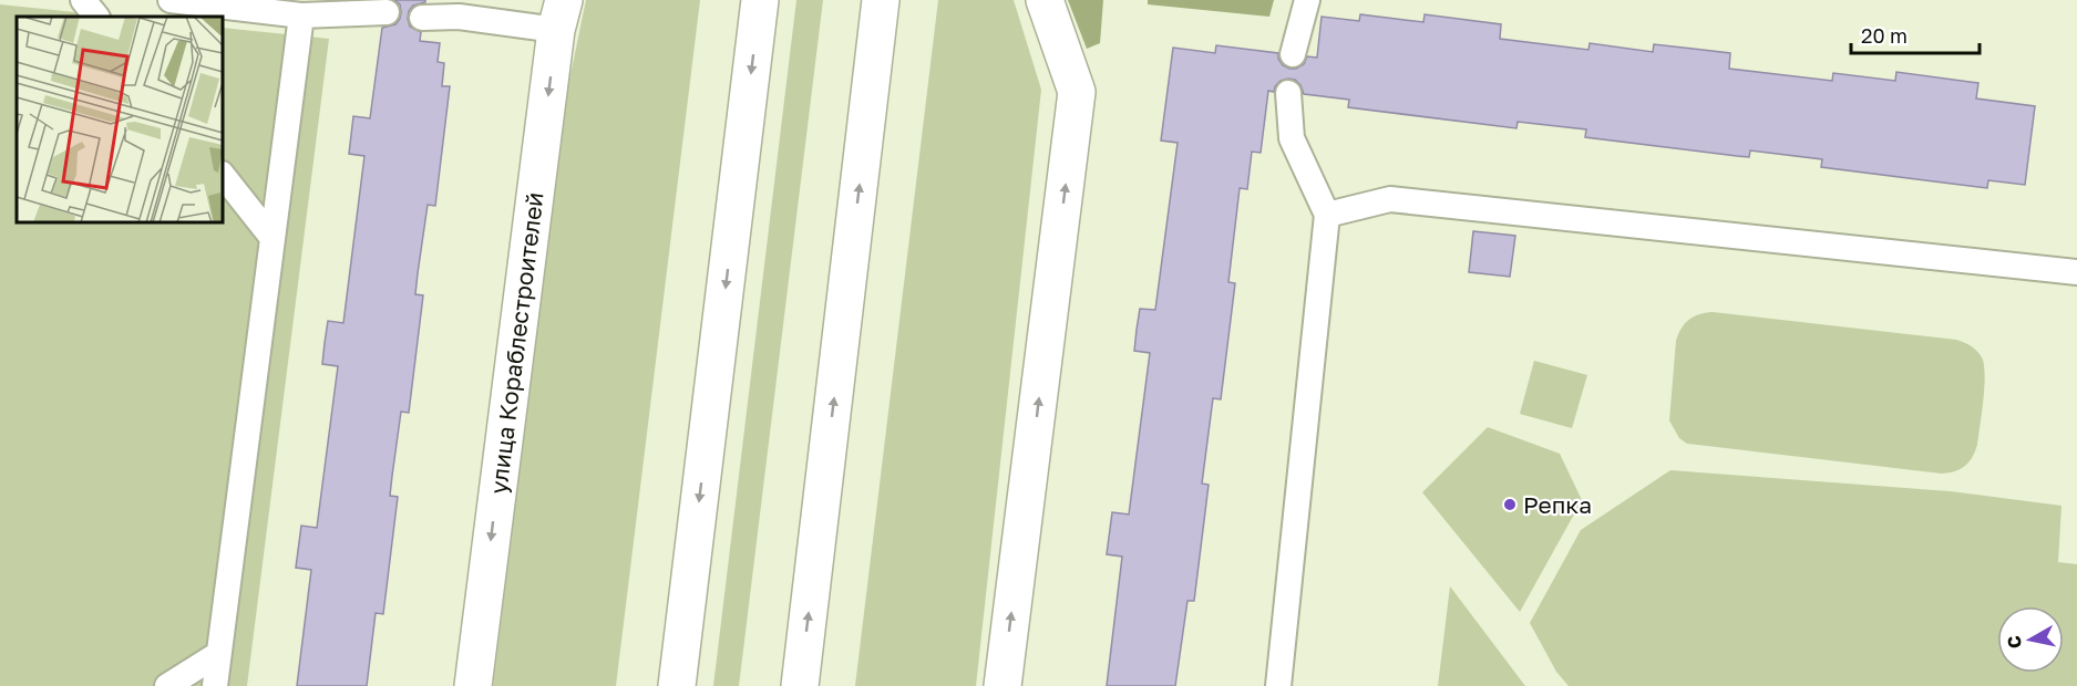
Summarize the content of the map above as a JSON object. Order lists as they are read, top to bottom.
{
  "streets": {
    "main road": ["улица Кораблестроителей"]
  },
  "places": ["Репка"],
  "scale_bar": "20 m",
  "north": "left"
}
